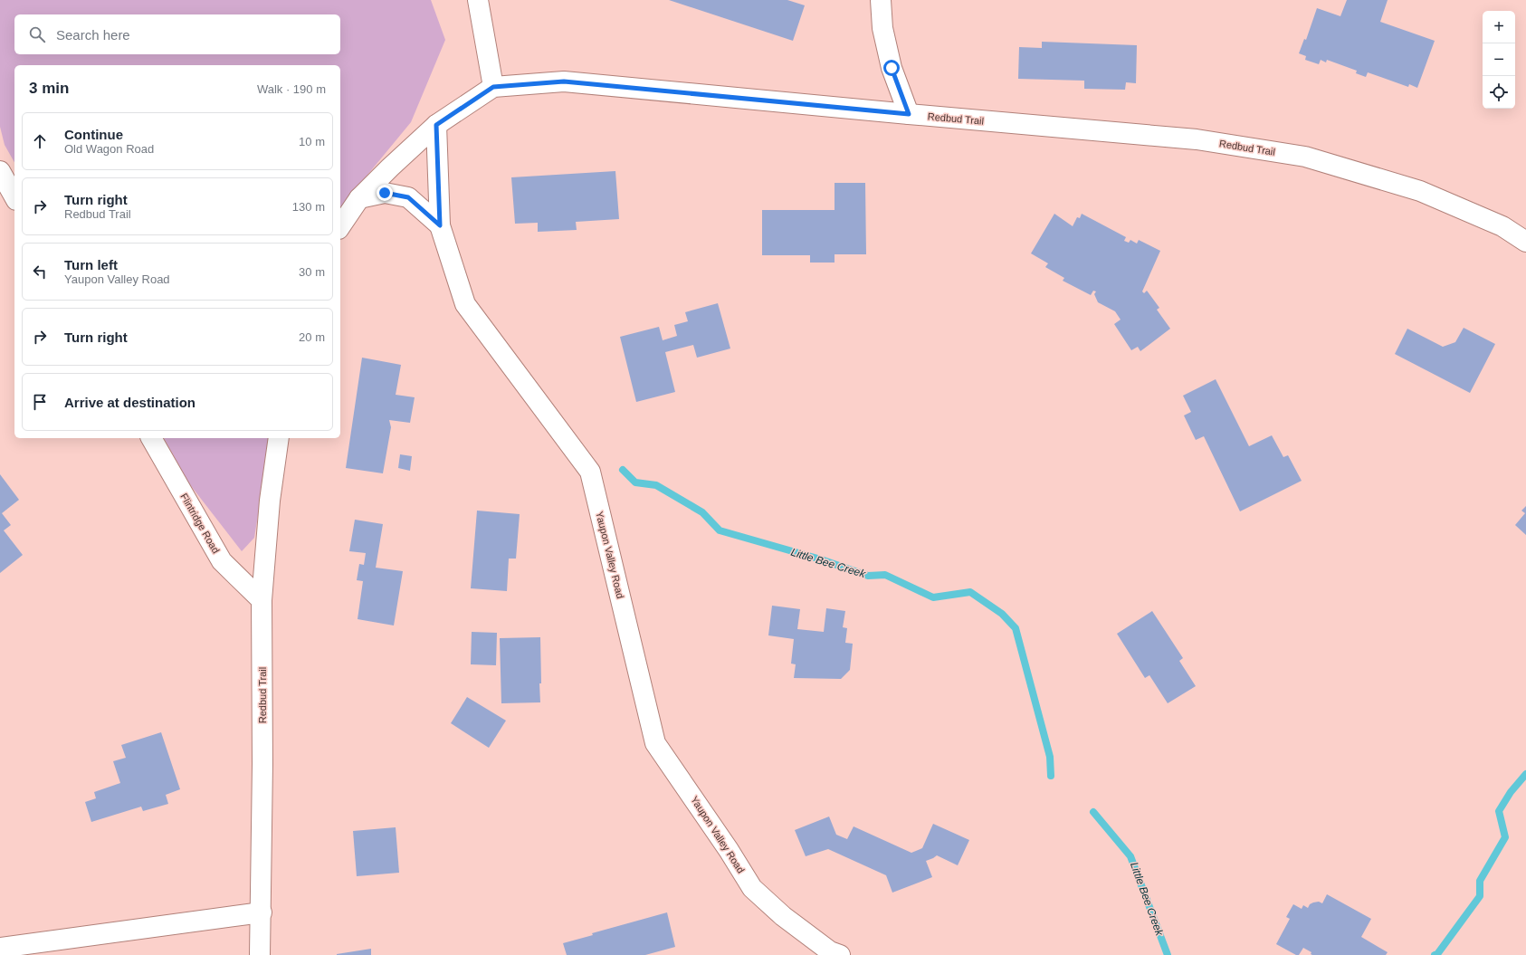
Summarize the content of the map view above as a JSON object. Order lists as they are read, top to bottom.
{
  "streets": {
    "street": ["Redbud Trail", "Flintridge Road", "Yaupon Valley Road"]
  },
  "crossings": [
    ["Redbud Trail", "Flintridge Road"],
    ["Redbud Trail", "Yaupon Valley Road"]
  ],
  "water": ["Little Bee Creek"],
  "page": {
    "map_buttons": ["+", "−"],
    "search": "Search here",
    "heading": ["3 min", "Walk · 190 m"],
    "list": [
      ["Continue", "Old Wagon Road", "10 m"],
      ["Turn right", "Redbud Trail", "130 m"],
      ["Turn left", "Yaupon Valley Road", "30 m"],
      ["Turn right", "20 m"],
      "Arrive at destination"
    ]
  }
}
